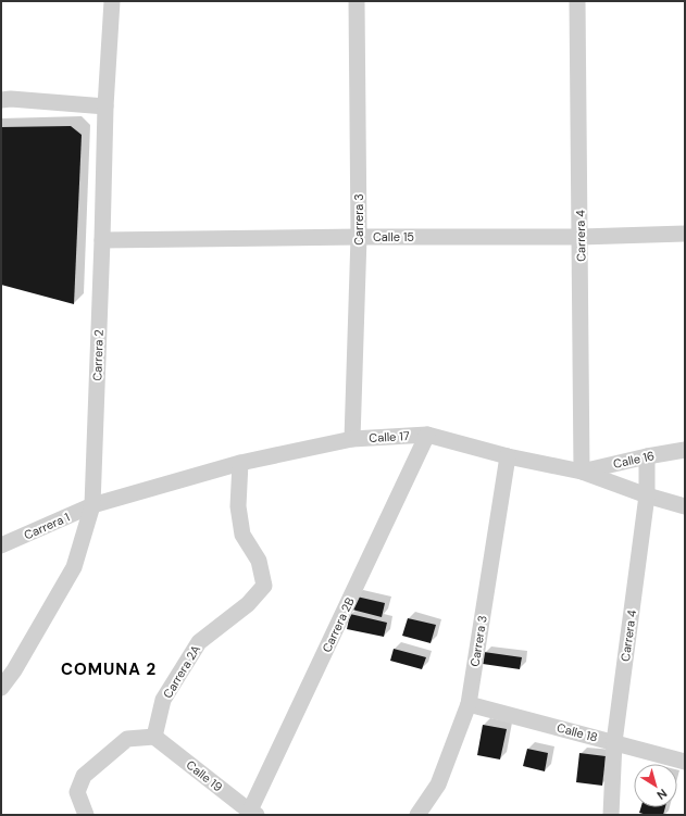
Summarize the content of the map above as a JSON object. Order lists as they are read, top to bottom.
{
  "streets": {
    "street": [
      "Carrera 3",
      "Carrera 4",
      "Calle 15",
      "Carrera 2",
      "Calle 17",
      "Calle 16",
      "Carrera 1",
      "Carrera 2B",
      "Carrera 2A",
      "Calle 18",
      "Calle 19"
    ]
  },
  "crossings": [
    ["Carrera 3", "Calle 15"],
    ["Carrera 3", "Calle 17"],
    ["Carrera 3", "Calle 18"],
    ["Carrera 4", "Calle 15"],
    ["Carrera 4", "Calle 17"],
    ["Carrera 4", "Calle 16"],
    ["Carrera 4", "Calle 18"],
    ["Calle 15", "Carrera 2"],
    ["Carrera 2", "Calle 17"],
    ["Carrera 2", "Carrera 1"],
    ["Calle 17", "Calle 16"],
    ["Calle 17", "Carrera 1"],
    ["Calle 17", "Carrera 2B"],
    ["Calle 17", "Carrera 2A"],
    ["Carrera 2B", "Calle 19"],
    ["Carrera 2A", "Calle 19"]
  ],
  "districts": ["COMUNA 2"],
  "north": "bottom right"
}
